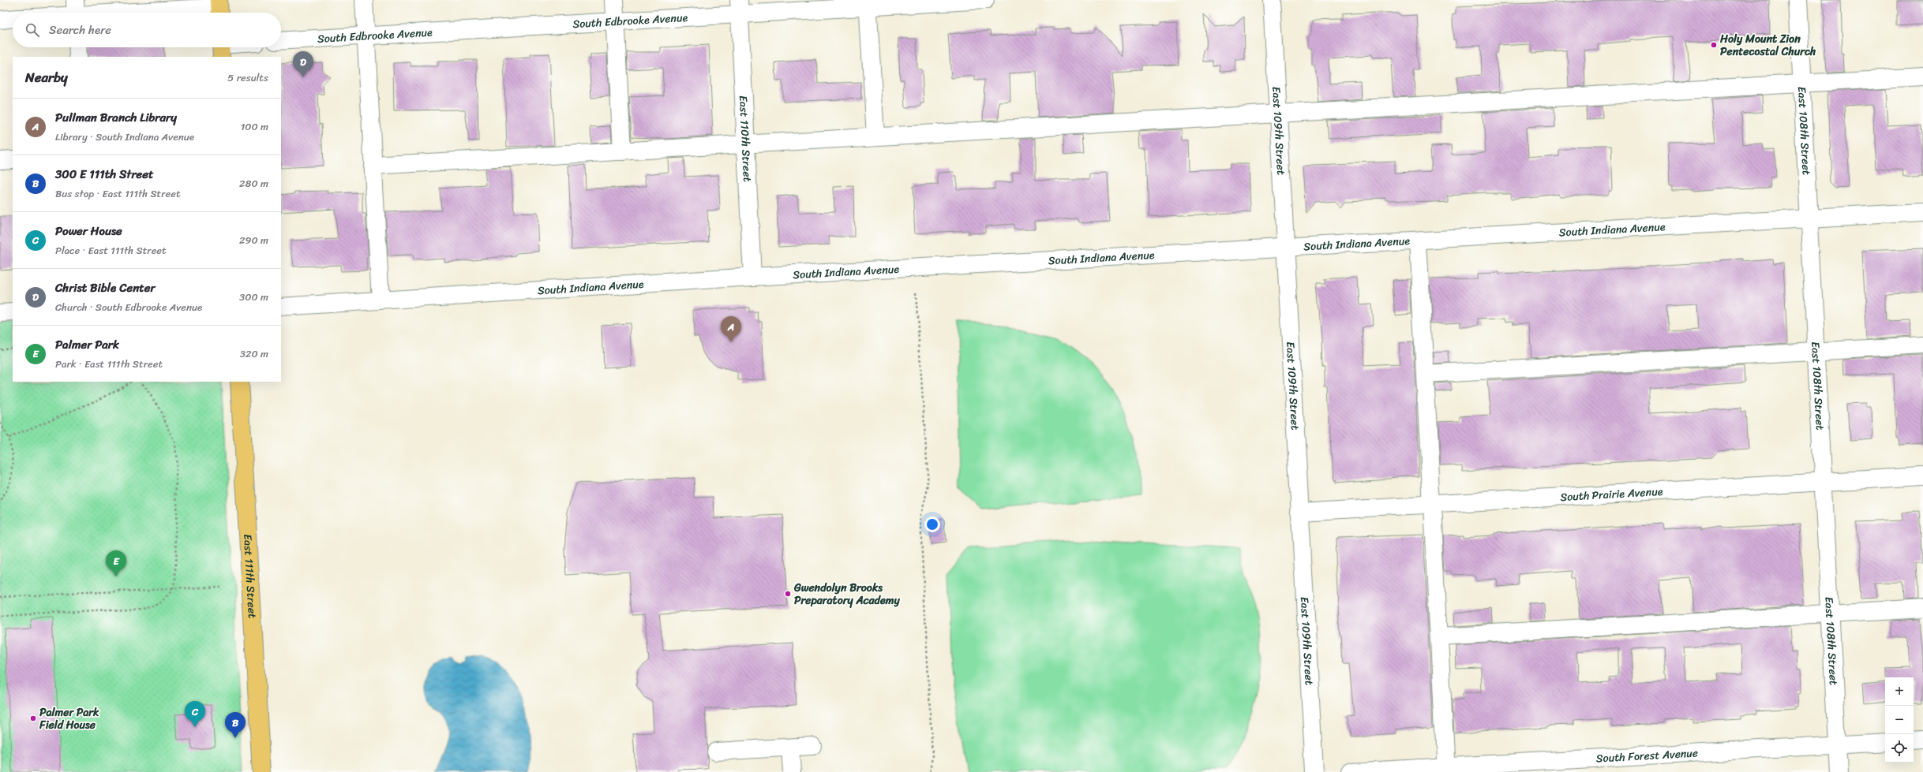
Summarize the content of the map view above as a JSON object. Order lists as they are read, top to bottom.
{
  "streets": {
    "main road": ["East 111th Street"],
    "street": [
      "South Edbrooke Avenue",
      "East 109th Street",
      "East 108th Street",
      "East 110th Street",
      "South Indiana Avenue",
      "South Prairie Avenue",
      "South Forest Avenue"
    ]
  },
  "crossings": [
    ["South Edbrooke Avenue", "East 110th Street"],
    ["East 109th Street", "South Indiana Avenue"],
    ["East 109th Street", "South Prairie Avenue"],
    ["East 108th Street", "South Indiana Avenue"],
    ["East 108th Street", "South Prairie Avenue"],
    ["East 108th Street", "South Forest Avenue"],
    ["East 110th Street", "South Indiana Avenue"]
  ],
  "places": ["Holy Mount Zion Pentecostal Church", "Gwendolyn Brooks Preparatory Academy", "Palmer Park Field House"],
  "page": {
    "search": "Search here",
    "pins": [
      "D",
      "A",
      "E",
      "C",
      "B"
    ],
    "heading": ["Nearby", "5 results"],
    "list": [
      {
        "mark": "A",
        "name": "Pullman Branch Library",
        "note": "Library · South Indiana Avenue",
        "value": "100 m"
      },
      {
        "mark": "B",
        "name": "300 E 111th Street",
        "note": "Bus stop · East 111th Street",
        "value": "280 m"
      },
      {
        "mark": "C",
        "name": "Power House",
        "note": "Place · East 111th Street",
        "value": "290 m"
      },
      {
        "mark": "D",
        "name": "Christ Bible Center",
        "note": "Church · South Edbrooke Avenue",
        "value": "300 m"
      },
      {
        "mark": "E",
        "name": "Palmer Park",
        "note": "Park · East 111th Street",
        "value": "320 m"
      }
    ],
    "map_buttons": ["+", "−"]
  }
}
